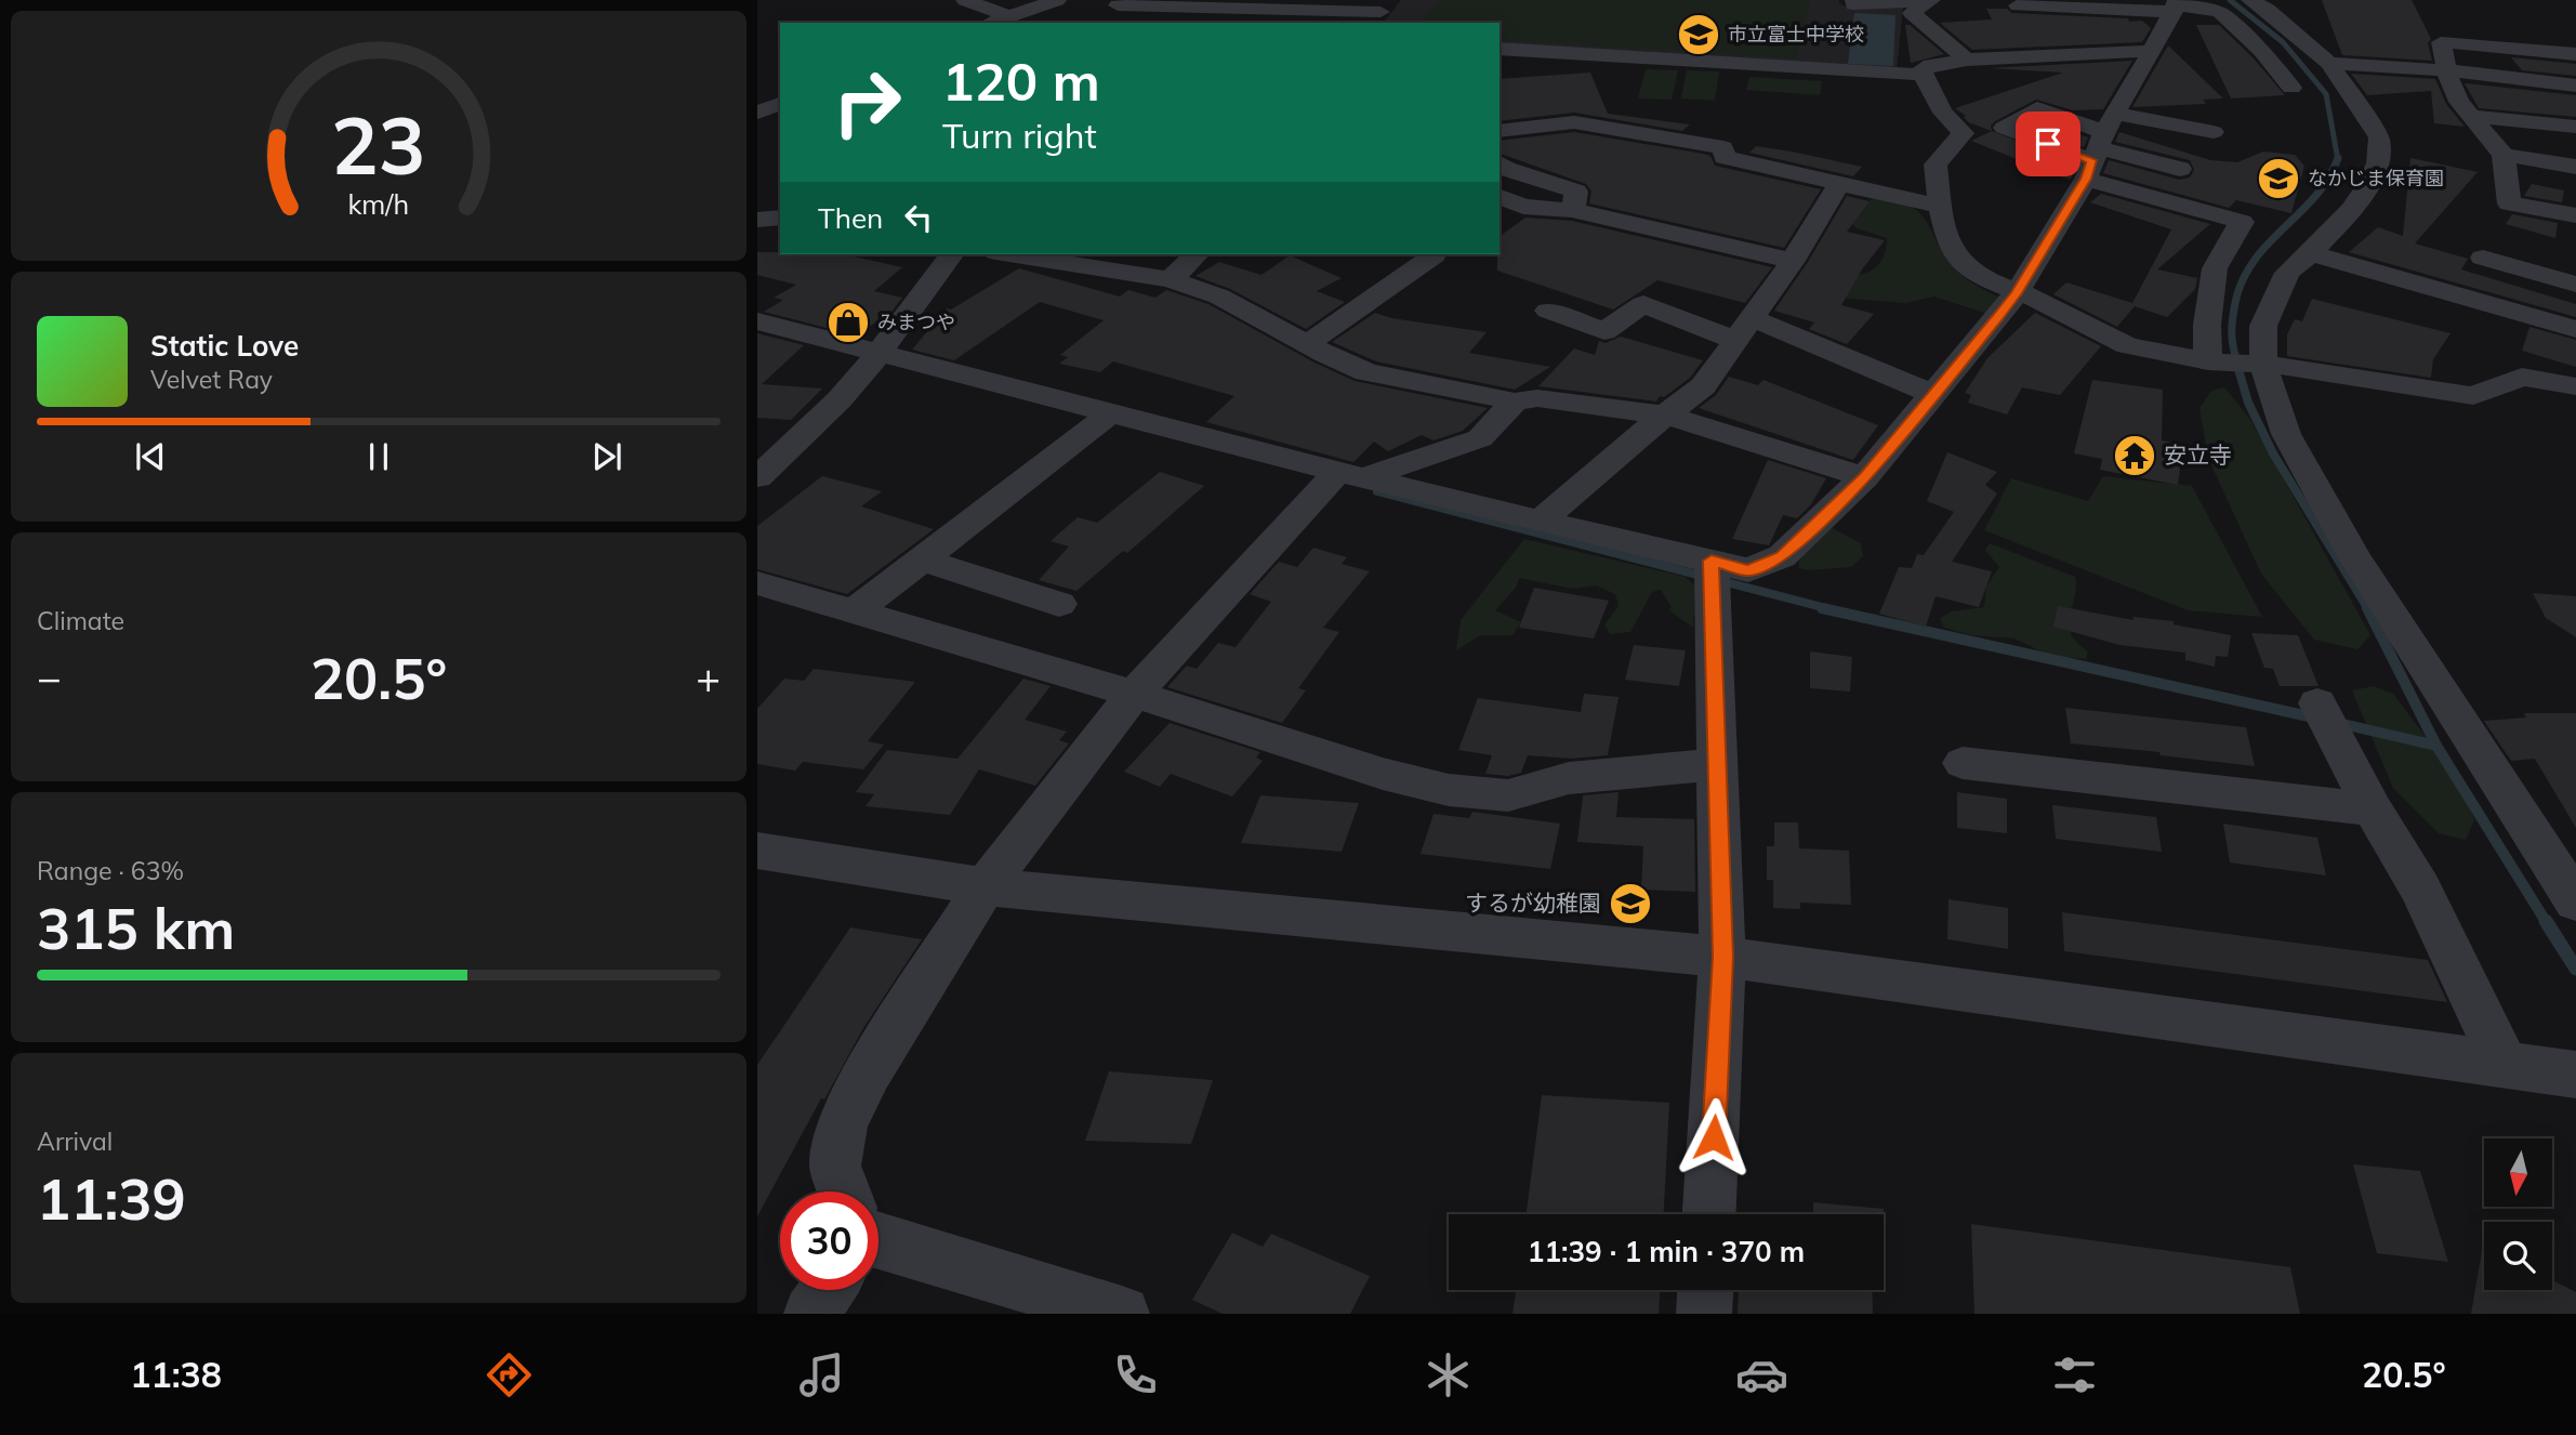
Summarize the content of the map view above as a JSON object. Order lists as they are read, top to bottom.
{
  "places": {
    "school or university": ["市立富士中学校", "なかじま保育園", "するが幼稚園"],
    "shop": ["みまつや"],
    "temple": ["安立寺"]
  },
  "north": "bottom",
  "page": {
    "turn": ["120 m", "Turn right"],
    "then": "Then",
    "song": ["Static Love", "Velvet Ray"],
    "tile": [
      "Climate",
      ["Range · 63%", "315 km"],
      ["Arrival", "11:39"]
    ],
    "heat": ["−", "20.5°", "+"],
    "limit": "30",
    "trip": "11:39 · 1 min · 370 m",
    "tabs": ["11:38", "20.5°"],
    "gauge": ["23", "km/h"]
  }
}
